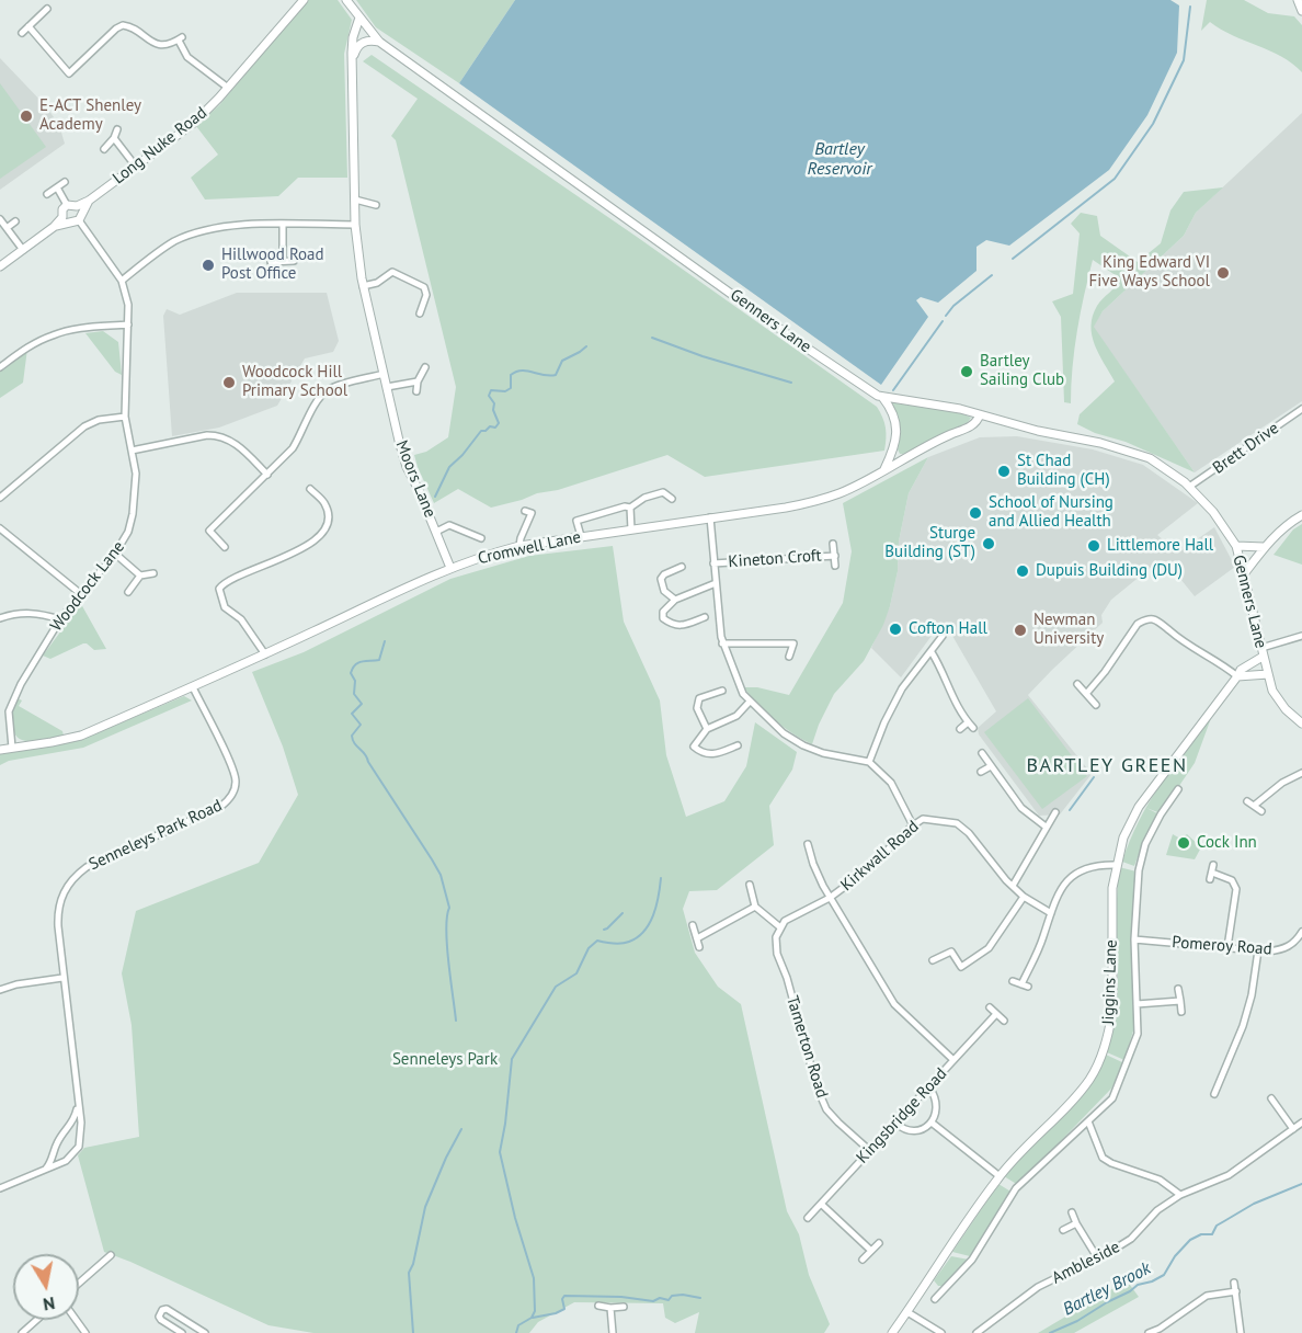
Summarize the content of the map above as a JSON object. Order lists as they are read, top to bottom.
{
  "streets": {
    "street": [
      "Long Nuke Road",
      "Genners Lane",
      "Brett Drive",
      "Moors Lane",
      "Cromwell Lane",
      "Kineton Croft",
      "Woodcock Lane",
      "Senneleys Park Road",
      "Kirkwall Road",
      "Pomeroy Road",
      "Jiggins Lane",
      "Tamerton Road",
      "Kingsbridge Road",
      "Ambleside"
    ]
  },
  "crossings": [
    ["Long Nuke Road", "Woodcock Lane"],
    ["Genners Lane", "Brett Drive"],
    ["Genners Lane", "Moors Lane"],
    ["Genners Lane", "Cromwell Lane"],
    ["Genners Lane", "Jiggins Lane"],
    ["Moors Lane", "Cromwell Lane"],
    ["Cromwell Lane", "Woodcock Lane"],
    ["Cromwell Lane", "Senneleys Park Road"],
    ["Kirkwall Road", "Tamerton Road"],
    ["Pomeroy Road", "Jiggins Lane"],
    ["Tamerton Road", "Kingsbridge Road"]
  ],
  "districts": ["BARTLEY GREEN"],
  "water": ["Bartley Reservoir", "Bartley Brook"],
  "parks": ["Senneleys Park"],
  "places": [
    "E-ACT Shenley Academy",
    "Hillwood Road Post Office",
    "King Edward VI Five Ways School",
    "Bartley Sailing Club",
    "Woodcock Hill Primary School",
    "St Chad Building (CH)",
    "School of Nursing and Allied Health",
    "Sturge Building (ST)",
    "Littlemore Hall",
    "Dupuis Building (DU)",
    "Cofton Hall",
    "Newman University",
    "Cock Inn"
  ],
  "north": "bottom"
}
